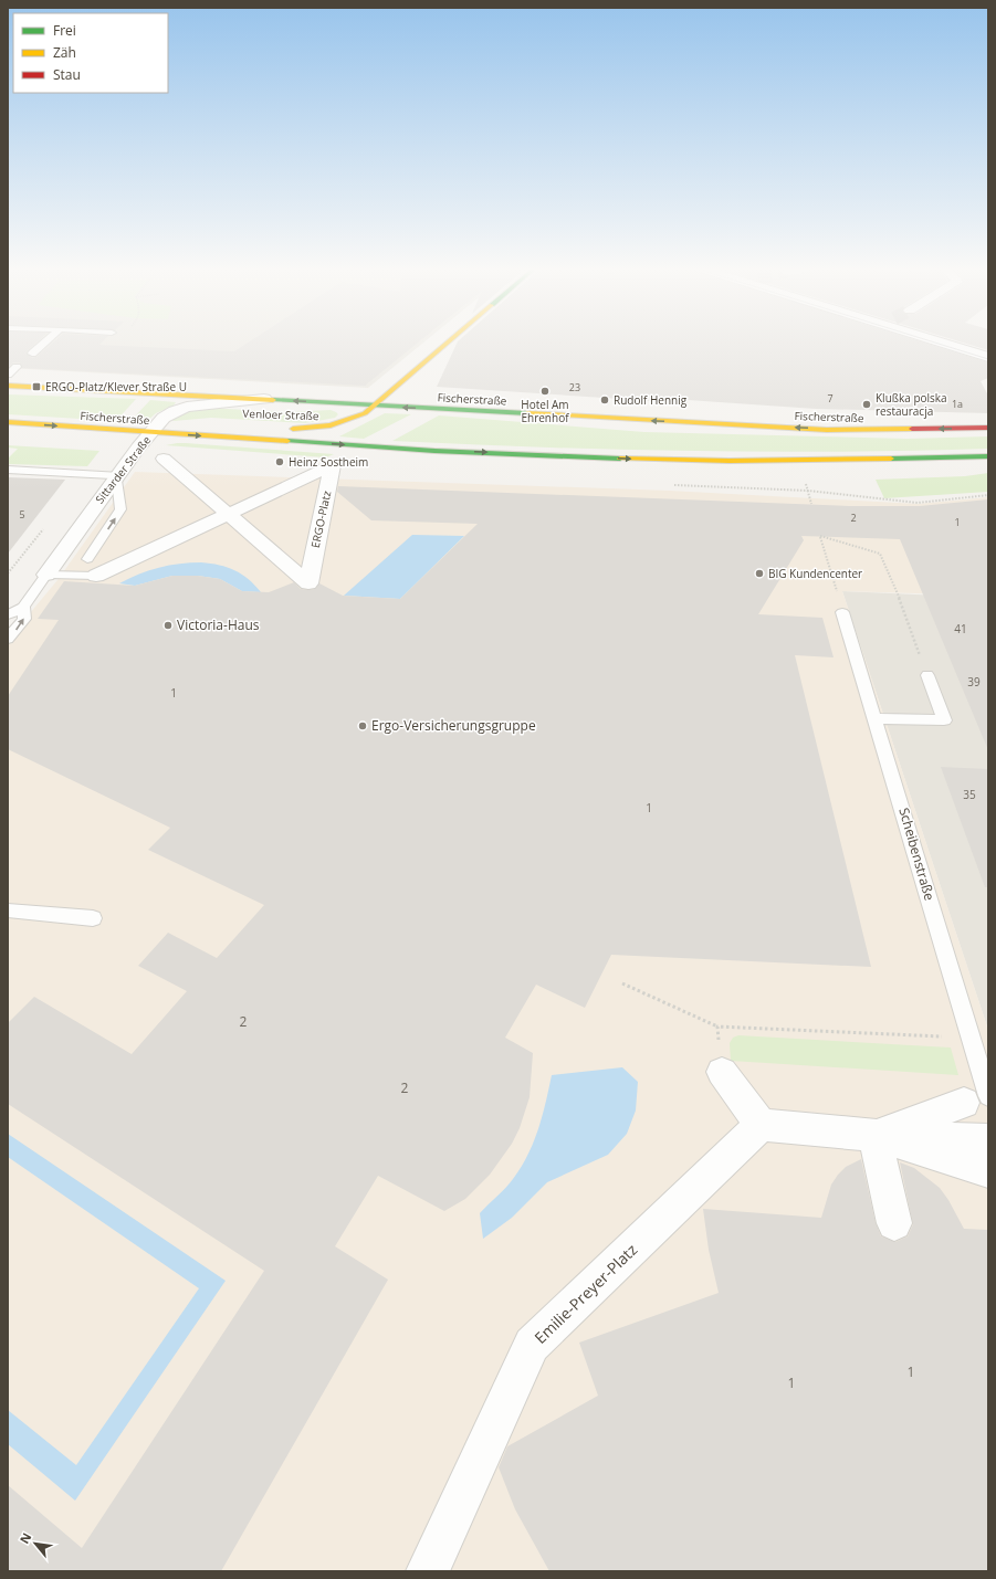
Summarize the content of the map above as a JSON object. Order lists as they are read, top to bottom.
{
  "streets": {
    "main road": ["Fischerstraße", "Venloer Straße"],
    "street": ["Sittarder Straße", "ERGO-Platz", "Emilie-Preyer-Platz"],
    "lane": ["Scheibenstraße"]
  },
  "crossings": [
    ["Fischerstraße", "Venloer Straße"],
    ["Fischerstraße", "Sittarder Straße"]
  ],
  "places": {
    "transit": ["ERGO-Platz/Klever Straße U"],
    "other": [
      "Hotel Am Ehrenhof",
      "Rudolf Hennig",
      "Klußka polska restauracja",
      "Heinz Sostheim",
      "BIG Kundencenter",
      "Victoria-Haus",
      "Ergo-Versicherungsgruppe"
    ]
  },
  "house_numbers": [
    "23",
    "7",
    "1a",
    "5",
    "2",
    "1",
    "41",
    "39",
    "1",
    "35",
    "1",
    "2",
    "2",
    "1",
    "1"
  ],
  "legend": ["Frei", "Zäh", "Stau"],
  "north": "top left"
}
